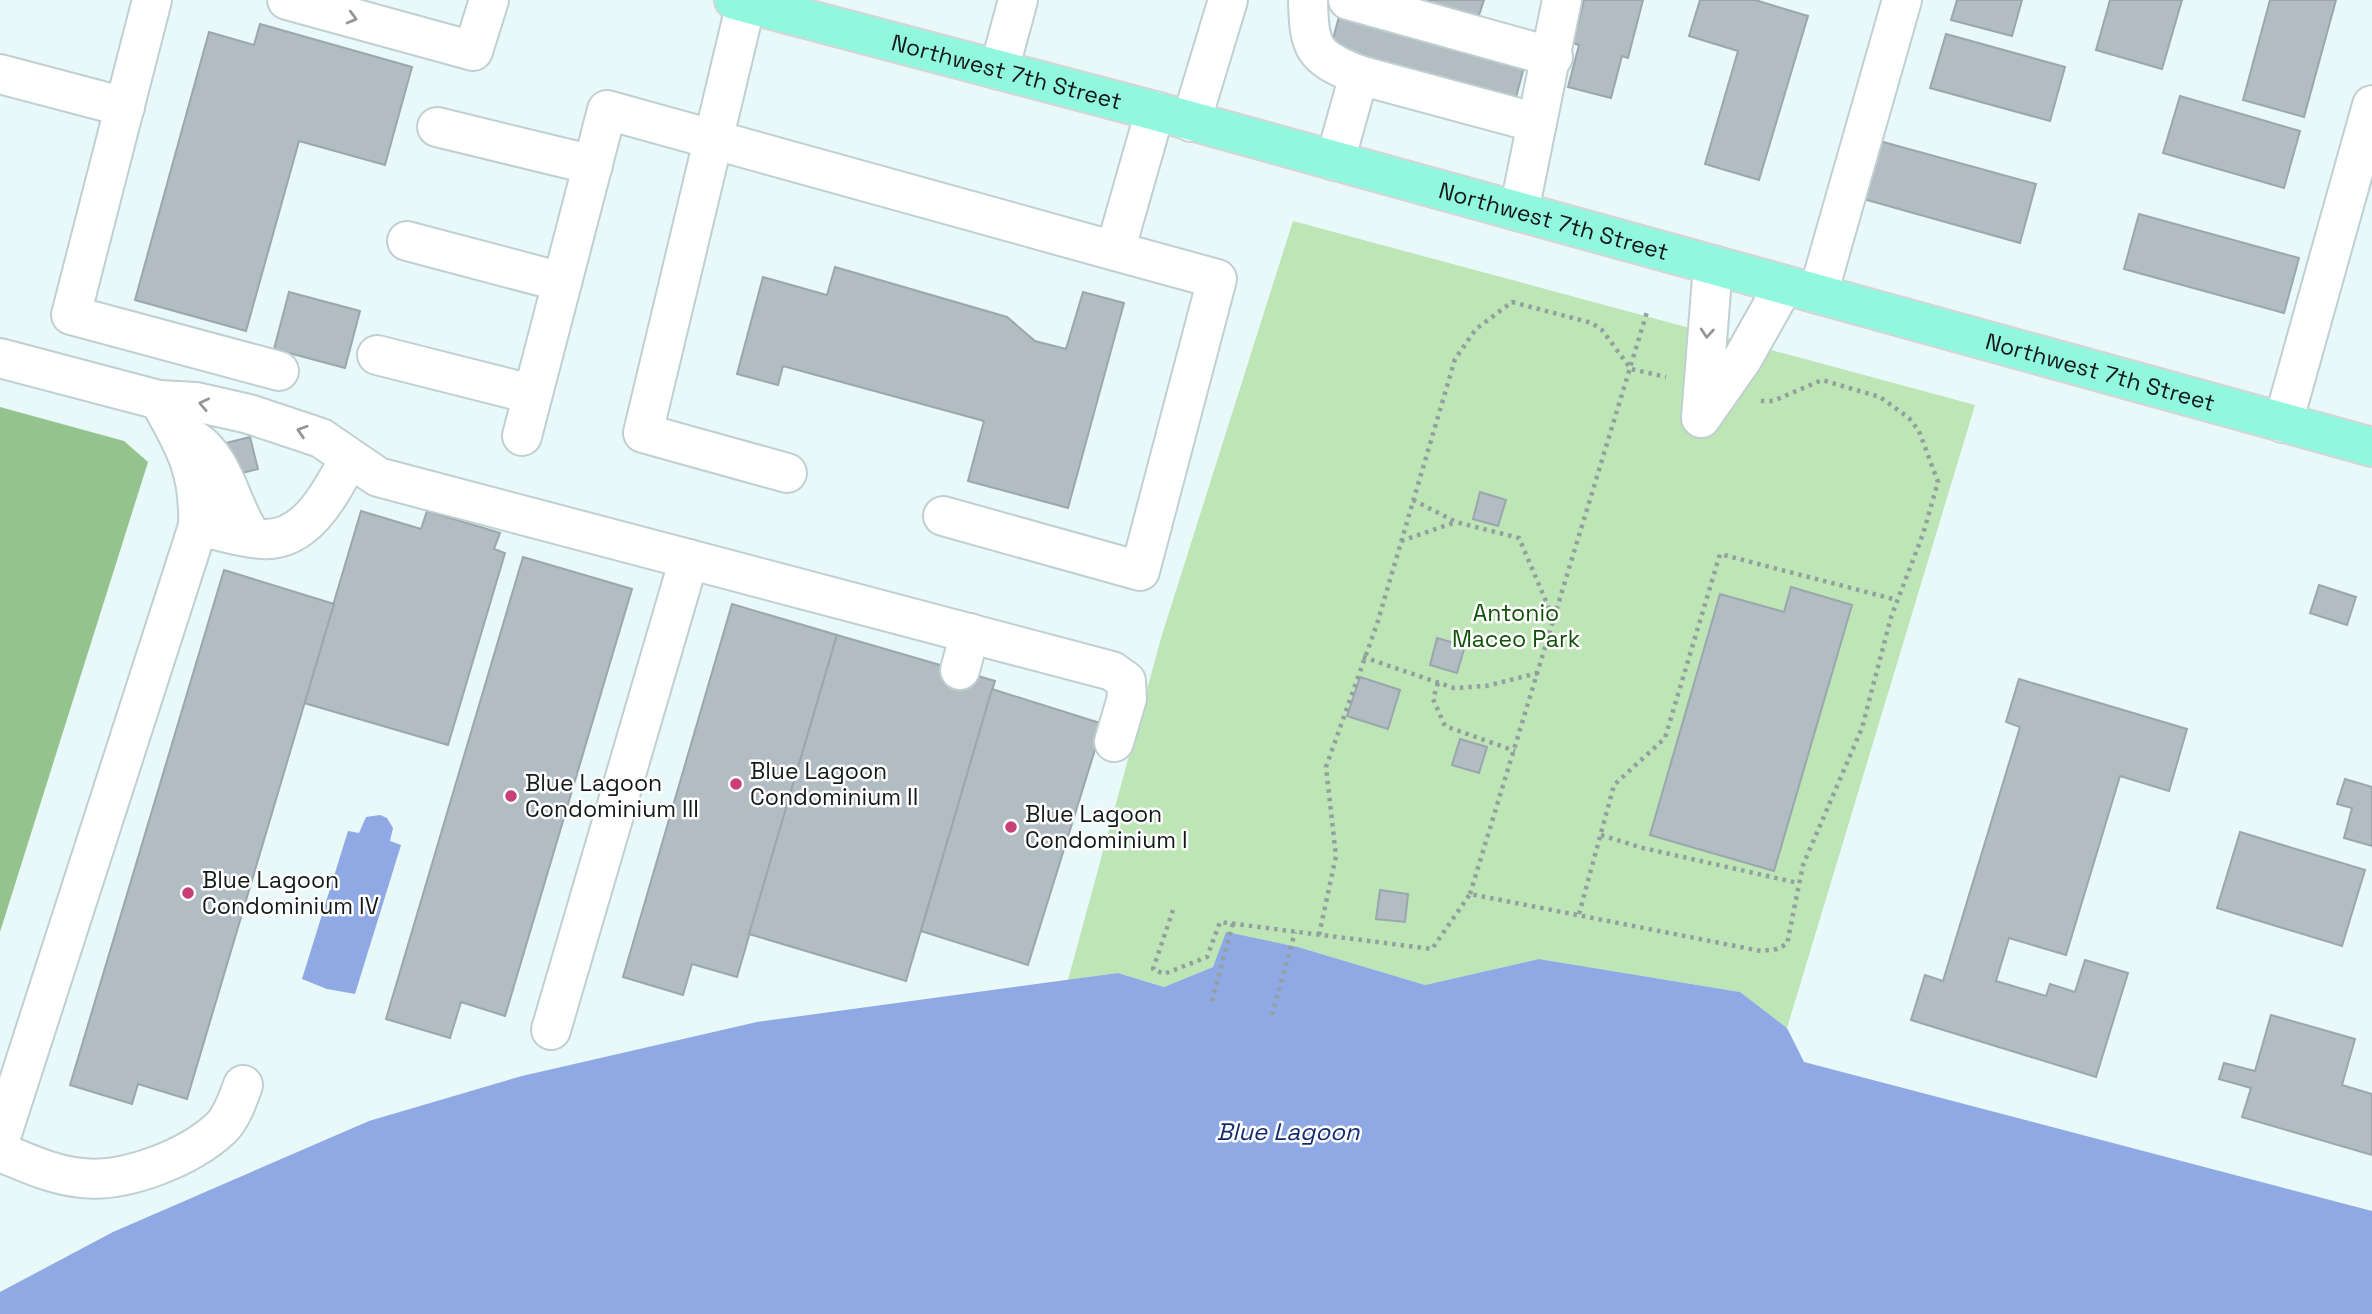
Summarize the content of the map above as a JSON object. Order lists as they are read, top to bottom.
{
  "streets": {
    "main road": ["Northwest 7th Street"]
  },
  "water": ["Blue Lagoon"],
  "parks": ["Antonio Maceo Park"],
  "places": [
    "Blue Lagoon Condominium II",
    "Blue Lagoon Condominium III",
    "Blue Lagoon Condominium I",
    "Blue Lagoon Condominium IV"
  ]
}
